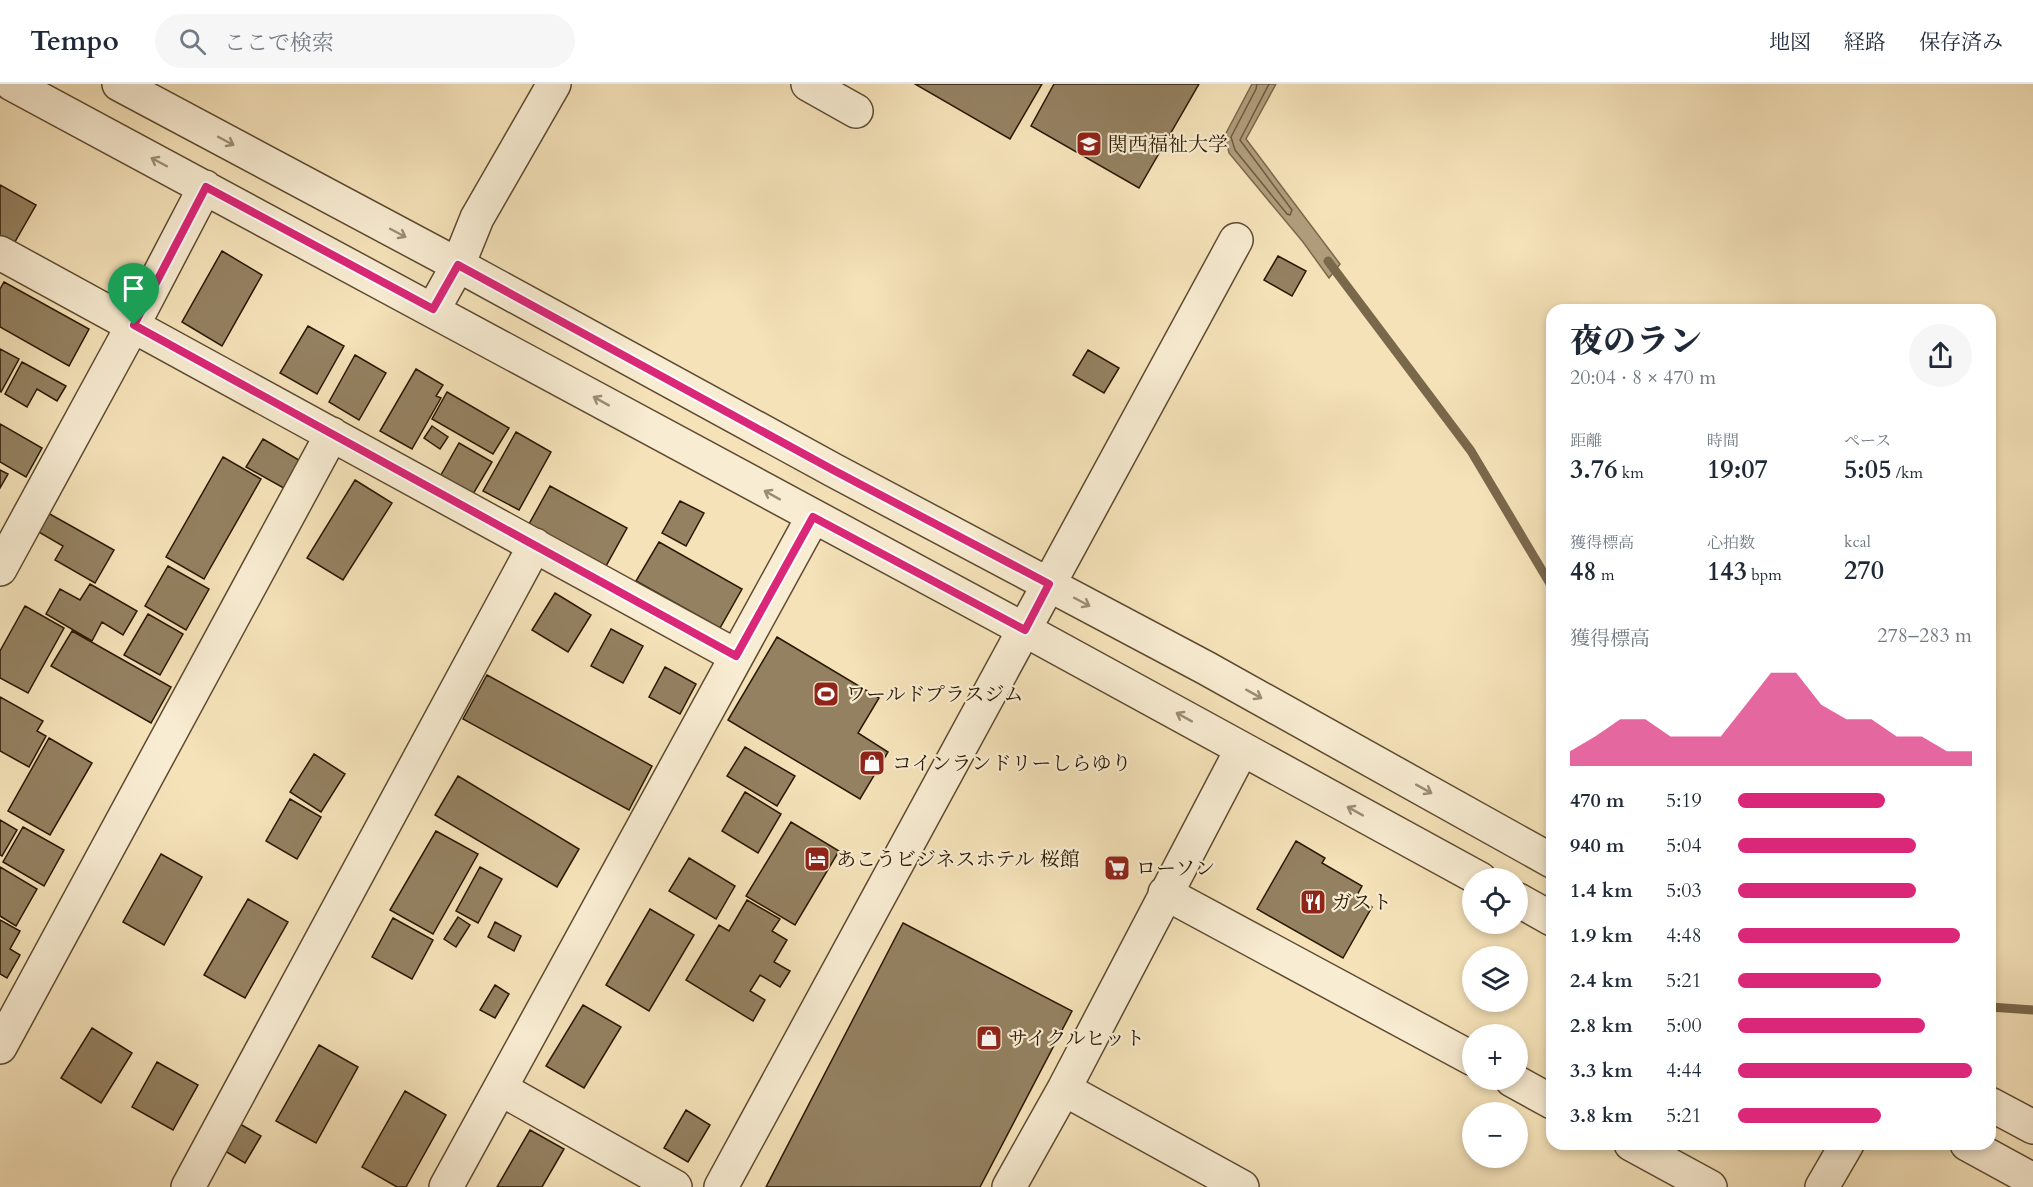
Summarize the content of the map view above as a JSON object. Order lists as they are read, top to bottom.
{
  "places": {
    "school or university": ["関西福祉大学"],
    "sports": ["ワールドプラスジム"],
    "shop": ["コインランドリーしらゆり", "サイクルヒット"],
    "hotel": ["あこうビジネスホテル 桜館"],
    "supermarket": ["ローソン"],
    "restaurant": ["ガスト"]
  },
  "page": {
    "header": "Tempo",
    "search": "ここで検索",
    "nav": ["地図", "経路", "保存済み"],
    "heading": ["夜のラン", "20:04 · 8 × 470 m"],
    "stats": [
      ["距離", "3.76 km"],
      ["時間", "19:07"],
      ["ペース", "5:05 /km"],
      ["獲得標高", "48 m"],
      ["心拍数", "143 bpm"],
      ["kcal", "270"]
    ],
    "chart": ["獲得標高", "278–283 m"],
    "list": [
      {
        "name": "470 m",
        "note": "5:19"
      },
      {
        "name": "940 m",
        "note": "5:04"
      },
      {
        "name": "1.4 km",
        "note": "5:03"
      },
      {
        "name": "1.9 km",
        "note": "4:48"
      },
      {
        "name": "2.4 km",
        "note": "5:21"
      },
      {
        "name": "2.8 km",
        "note": "5:00"
      },
      {
        "name": "3.3 km",
        "note": "4:44"
      },
      {
        "name": "3.8 km",
        "note": "5:21"
      }
    ],
    "map_buttons": ["+", "−"]
  }
}
